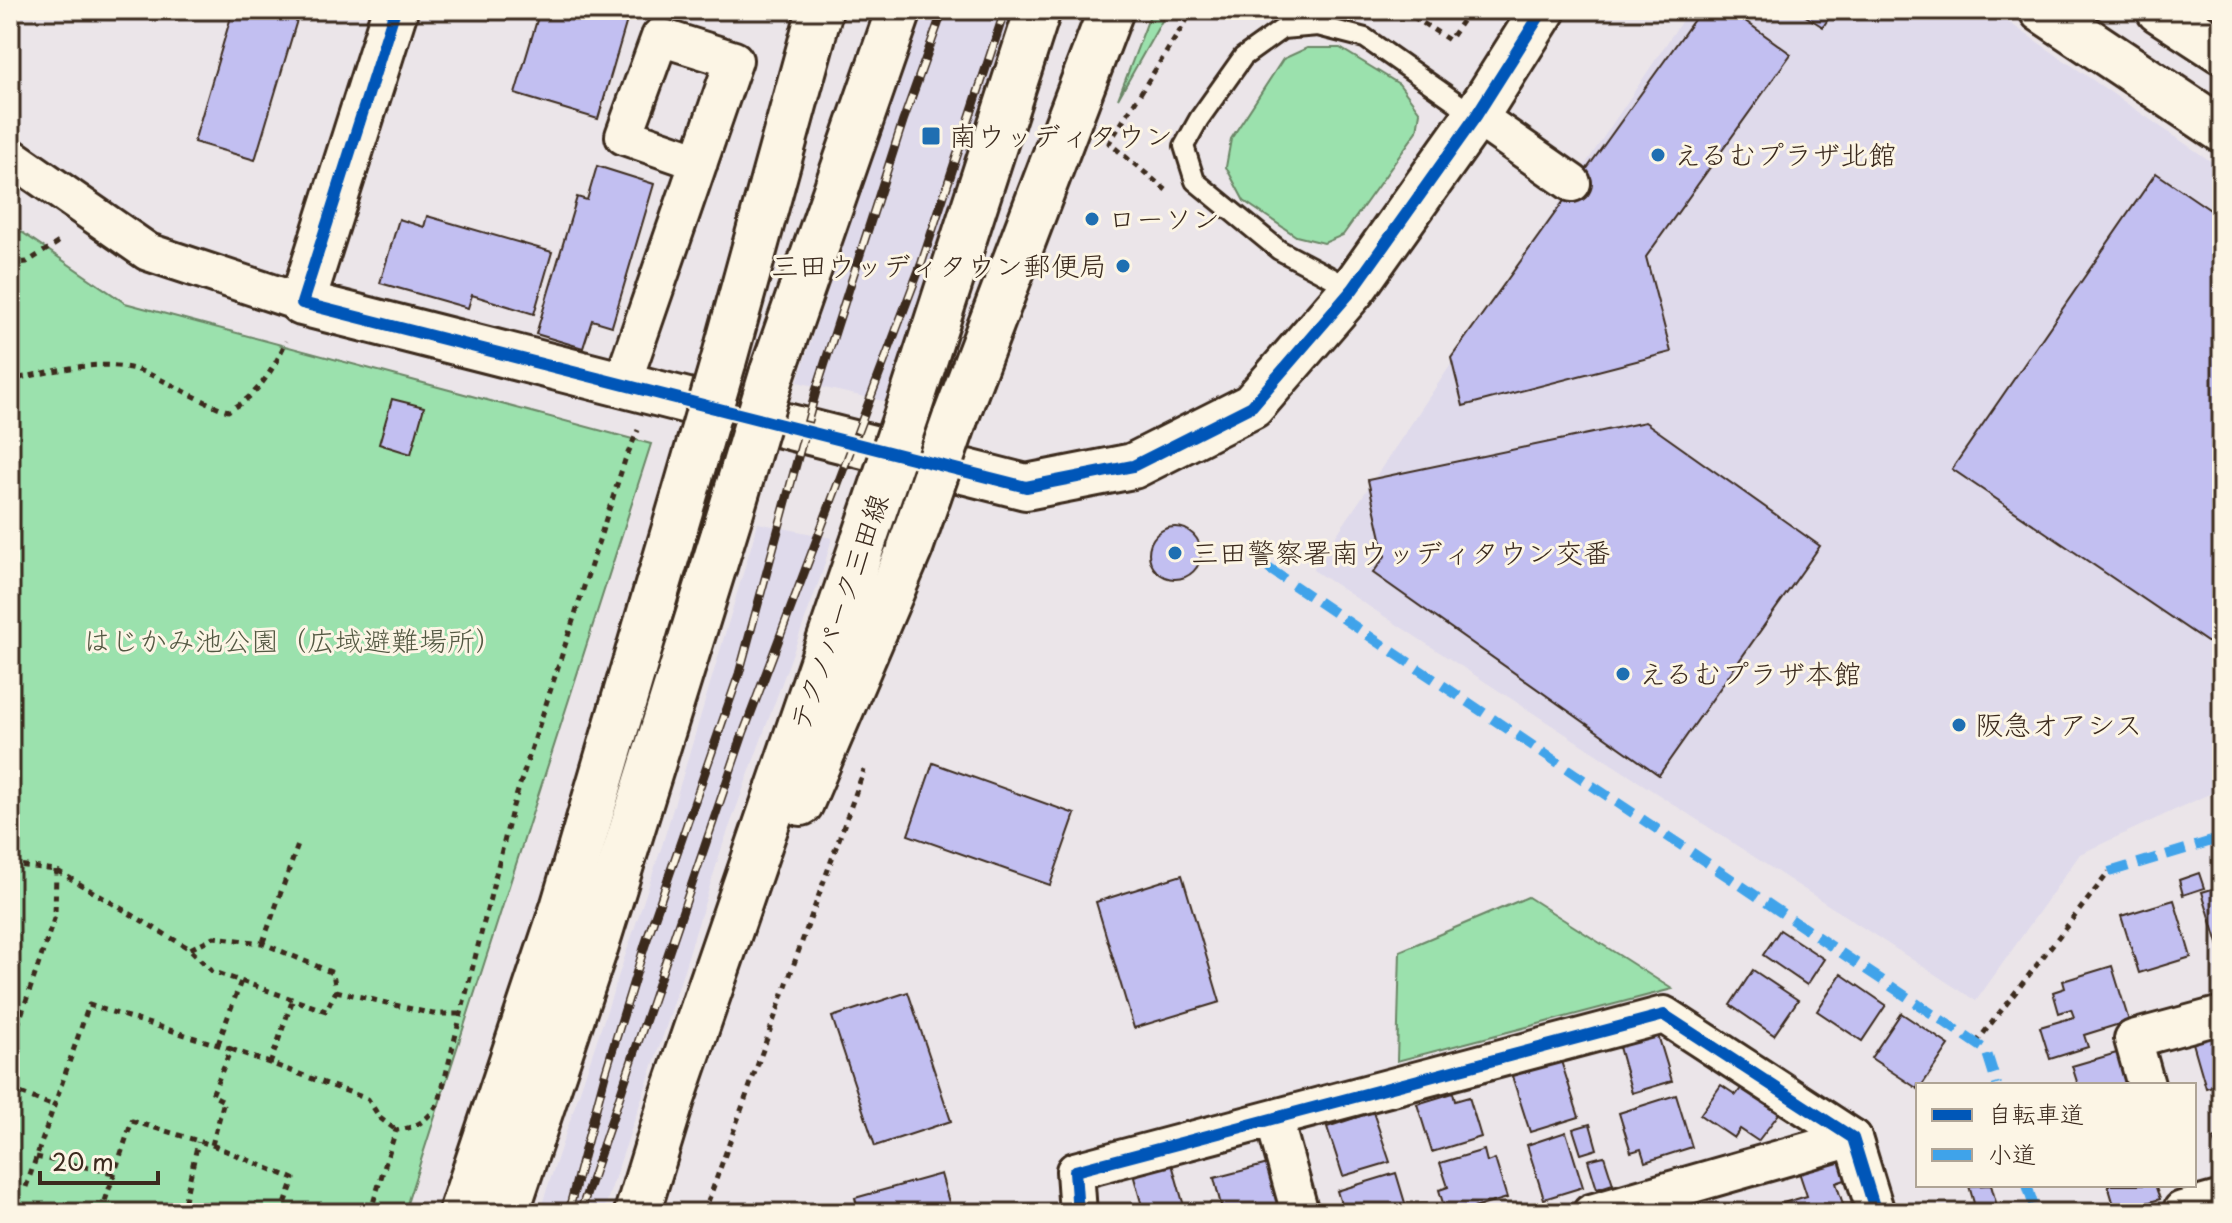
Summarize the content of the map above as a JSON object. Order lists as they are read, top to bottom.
{
  "streets": {
    "main road": ["テクノパーク三田線"]
  },
  "parks": ["はじかみ池公園（広域避難場所）"],
  "places": {
    "transit": ["南ウッディタウン"],
    "other": [
      "えるむプラザ北館",
      "ローソン",
      "三田ウッディタウン郵便局",
      "三田警察署南ウッディタウン交番",
      "えるむプラザ本館",
      "阪急オアシス"
    ]
  },
  "legend": ["自転車道", "小道"],
  "scale_bar": "20 m"
}
